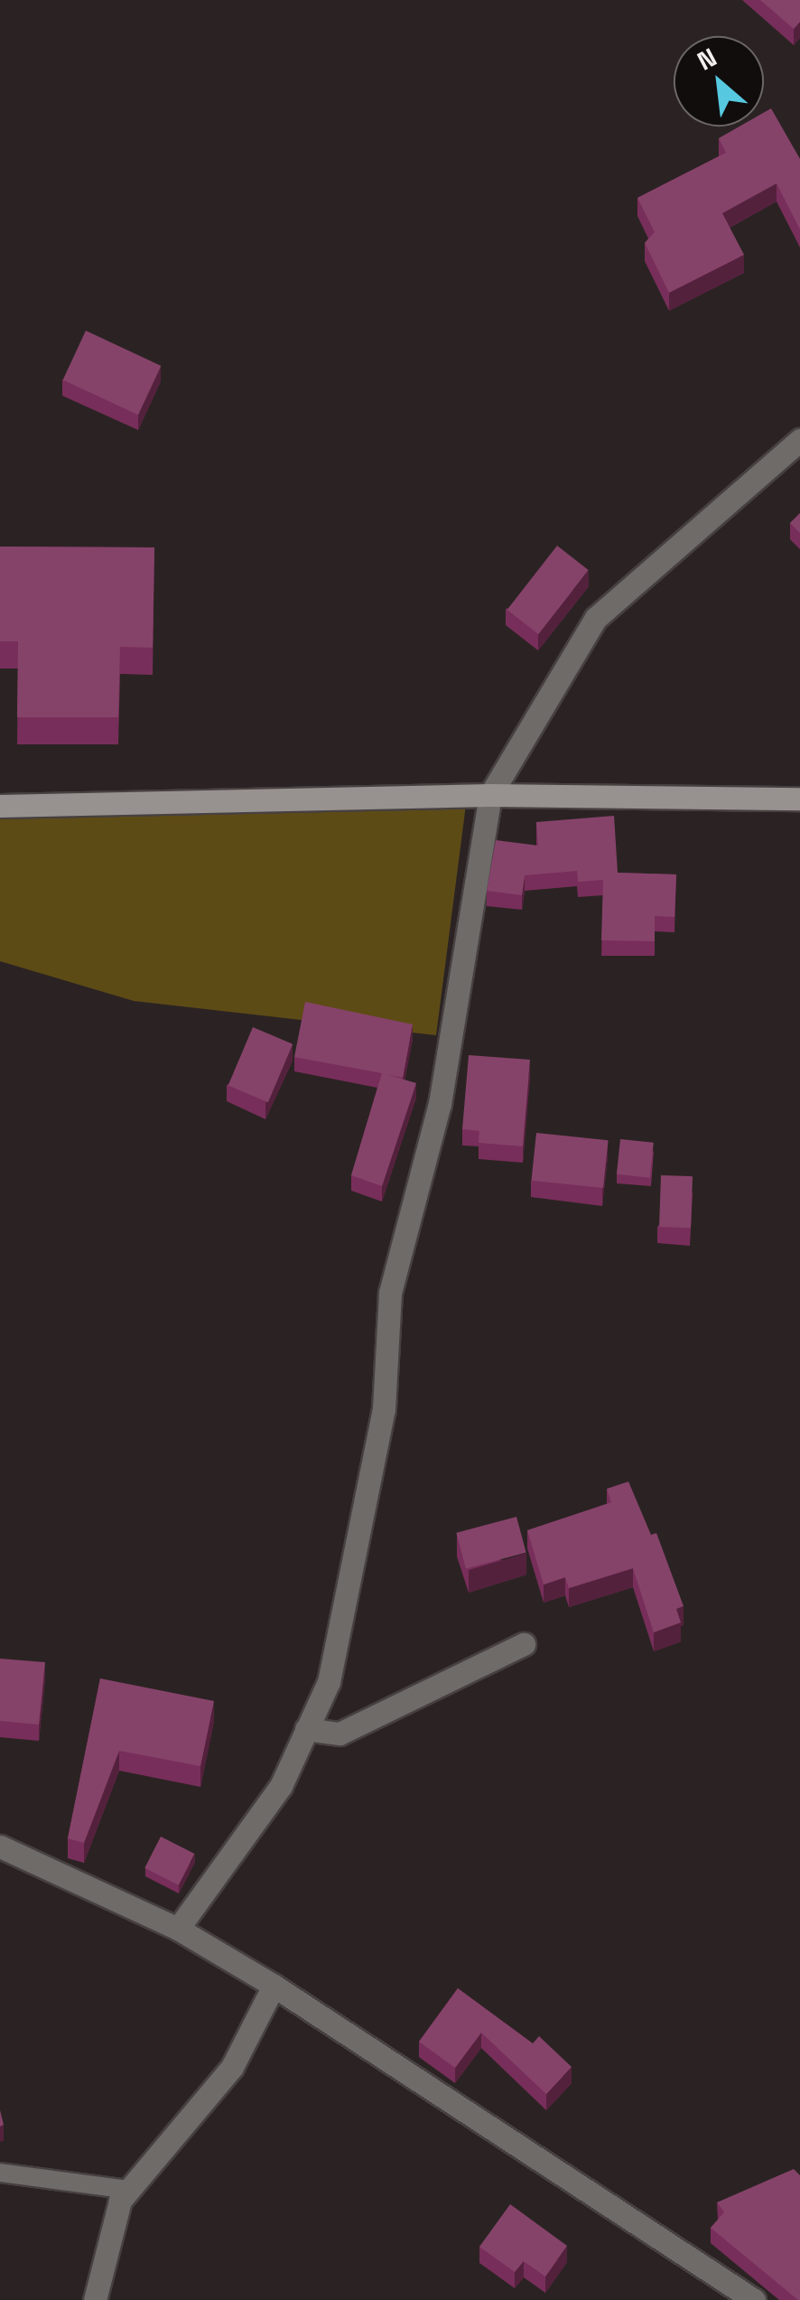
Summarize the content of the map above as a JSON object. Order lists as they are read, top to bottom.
{
  "north": "top left"
}
